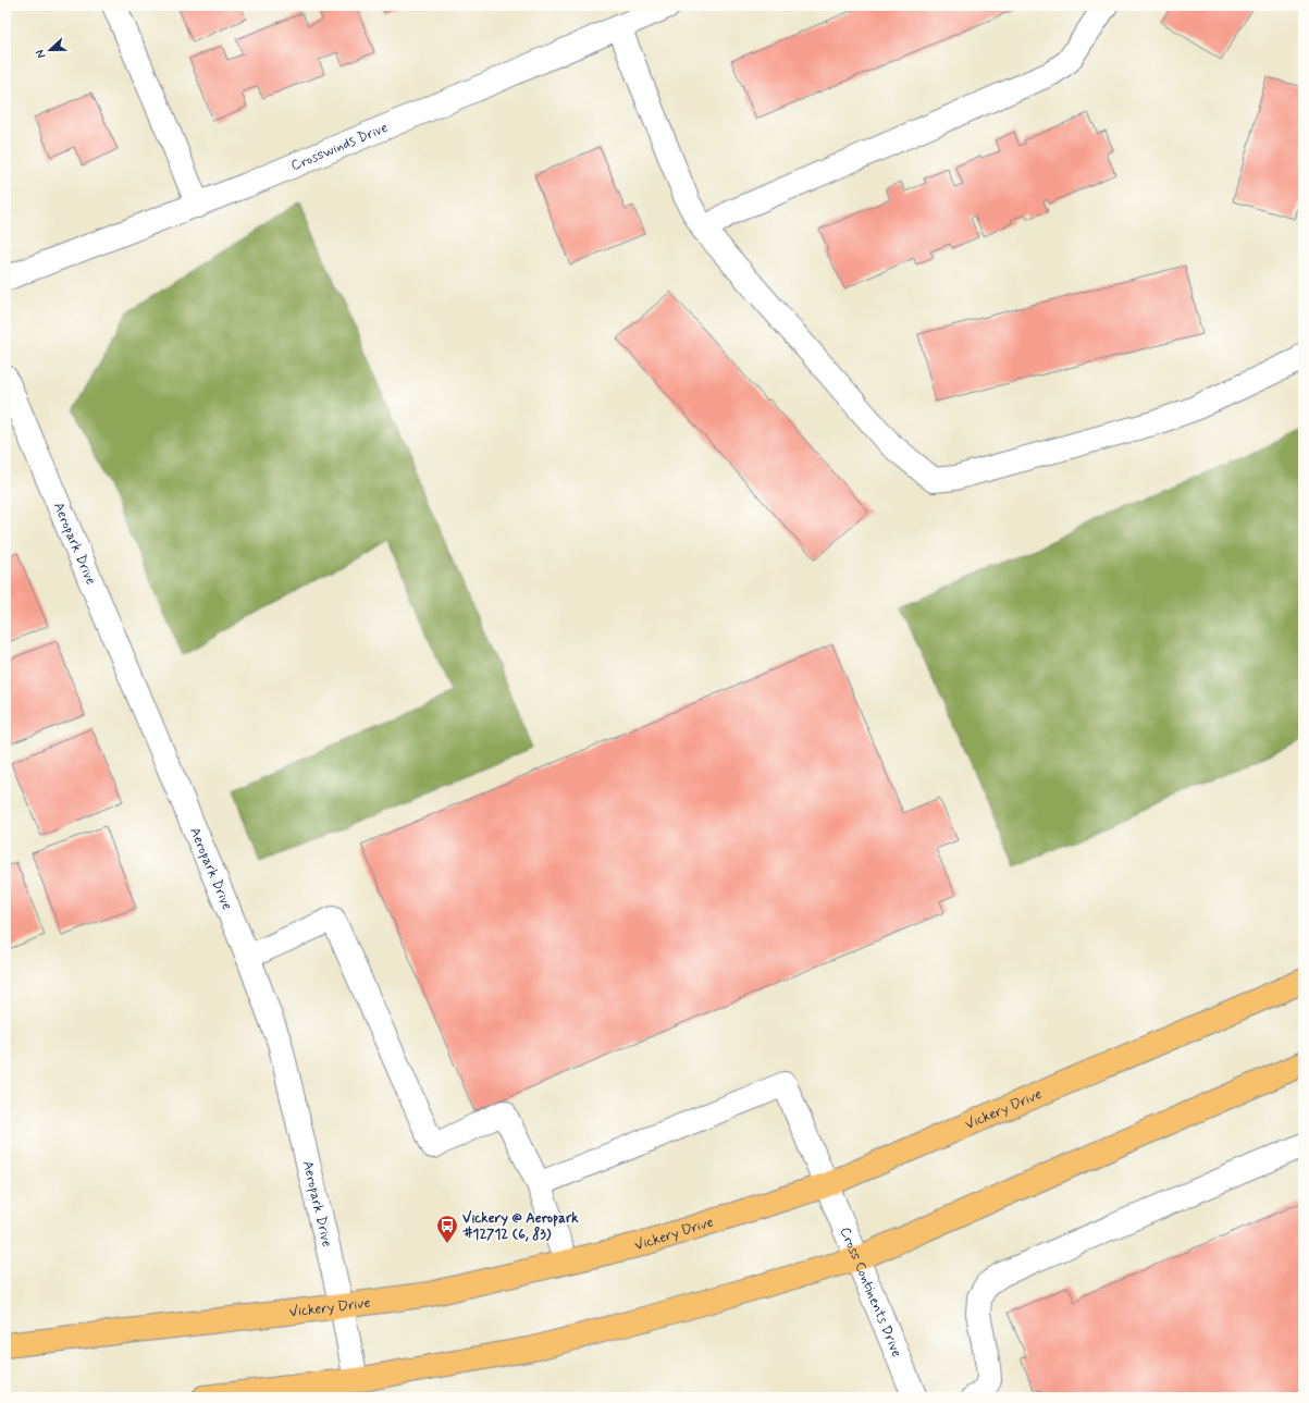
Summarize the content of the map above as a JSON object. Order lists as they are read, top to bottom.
{
  "streets": {
    "main road": ["Vickery Drive"],
    "street": ["Crosswinds Drive", "Aeropark Drive", "Cross Continents Drive"]
  },
  "crossings": [
    ["Aeropark Drive", "Vickery Drive"],
    ["Vickery Drive", "Cross Continents Drive"]
  ],
  "places": {
    "bus stop": ["Vickery @ Aeropark #12712 (6, 83)"]
  },
  "north": "left"
}
